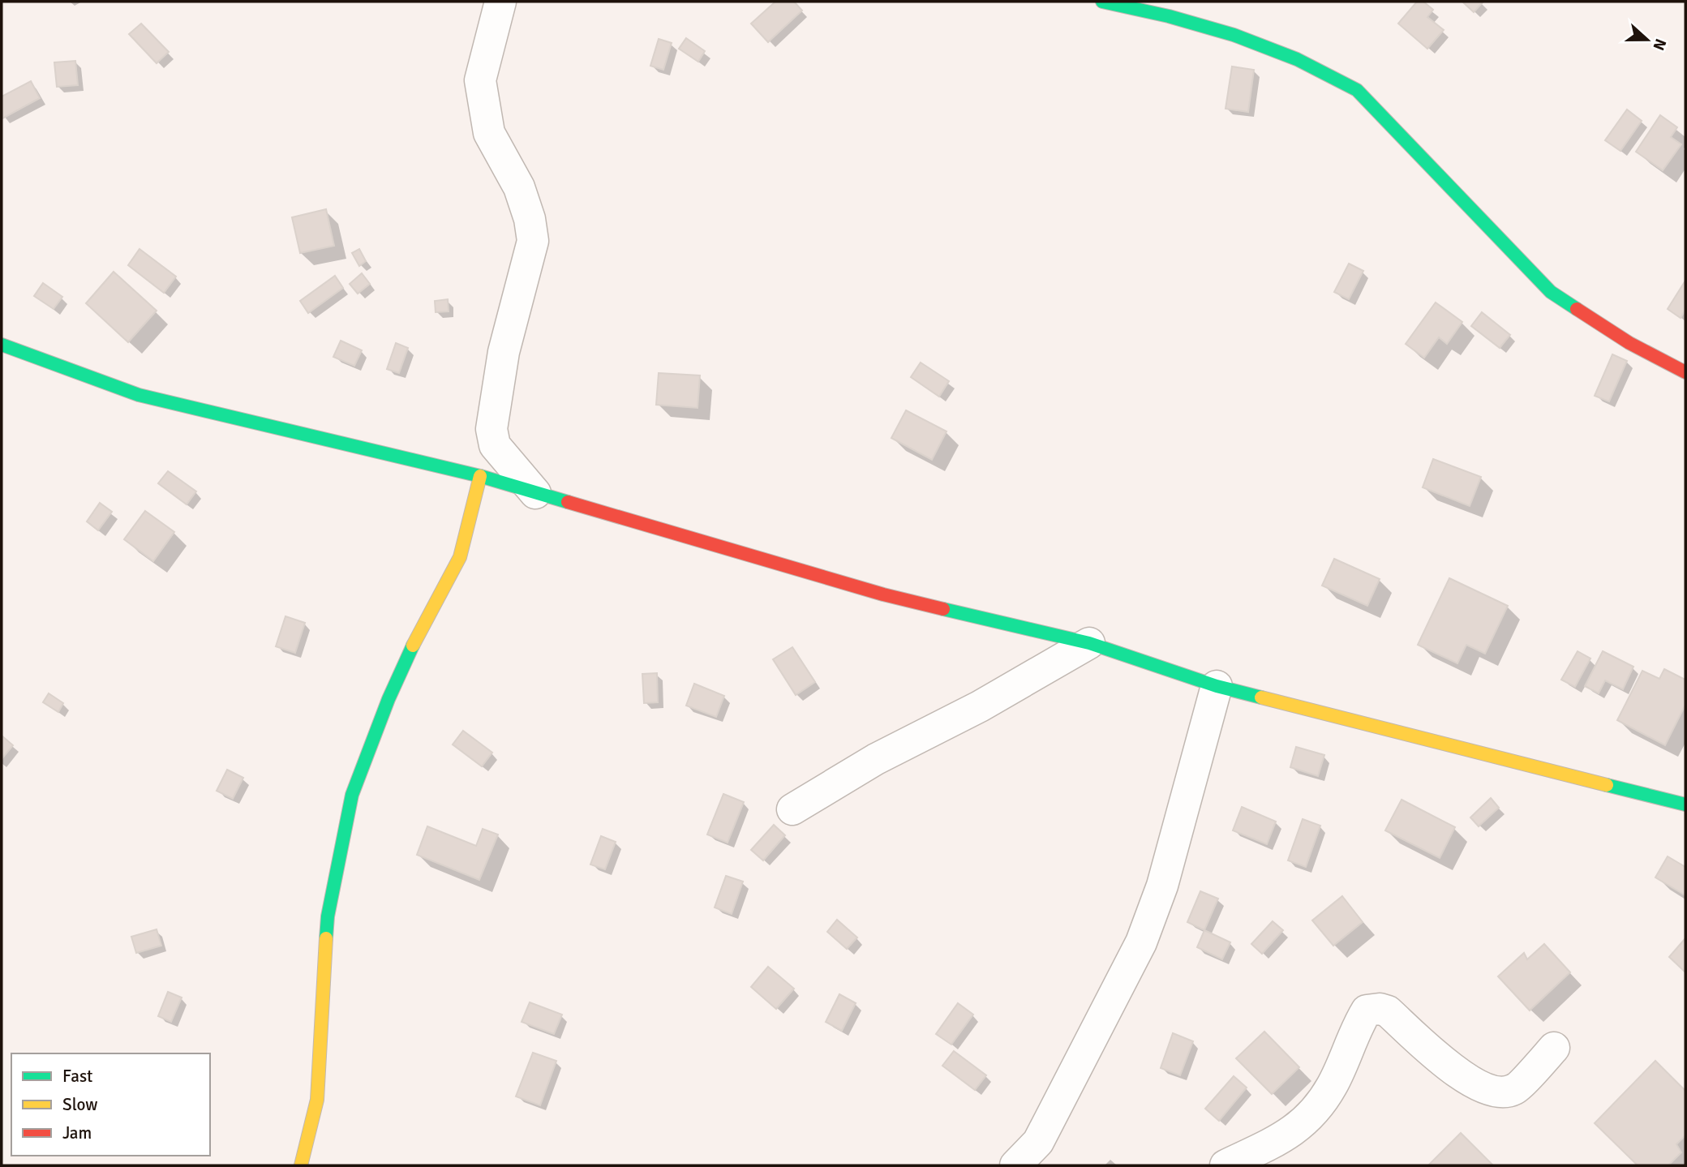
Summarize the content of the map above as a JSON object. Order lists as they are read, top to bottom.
{
  "legend": ["Fast", "Slow", "Jam"],
  "north": "right"
}
